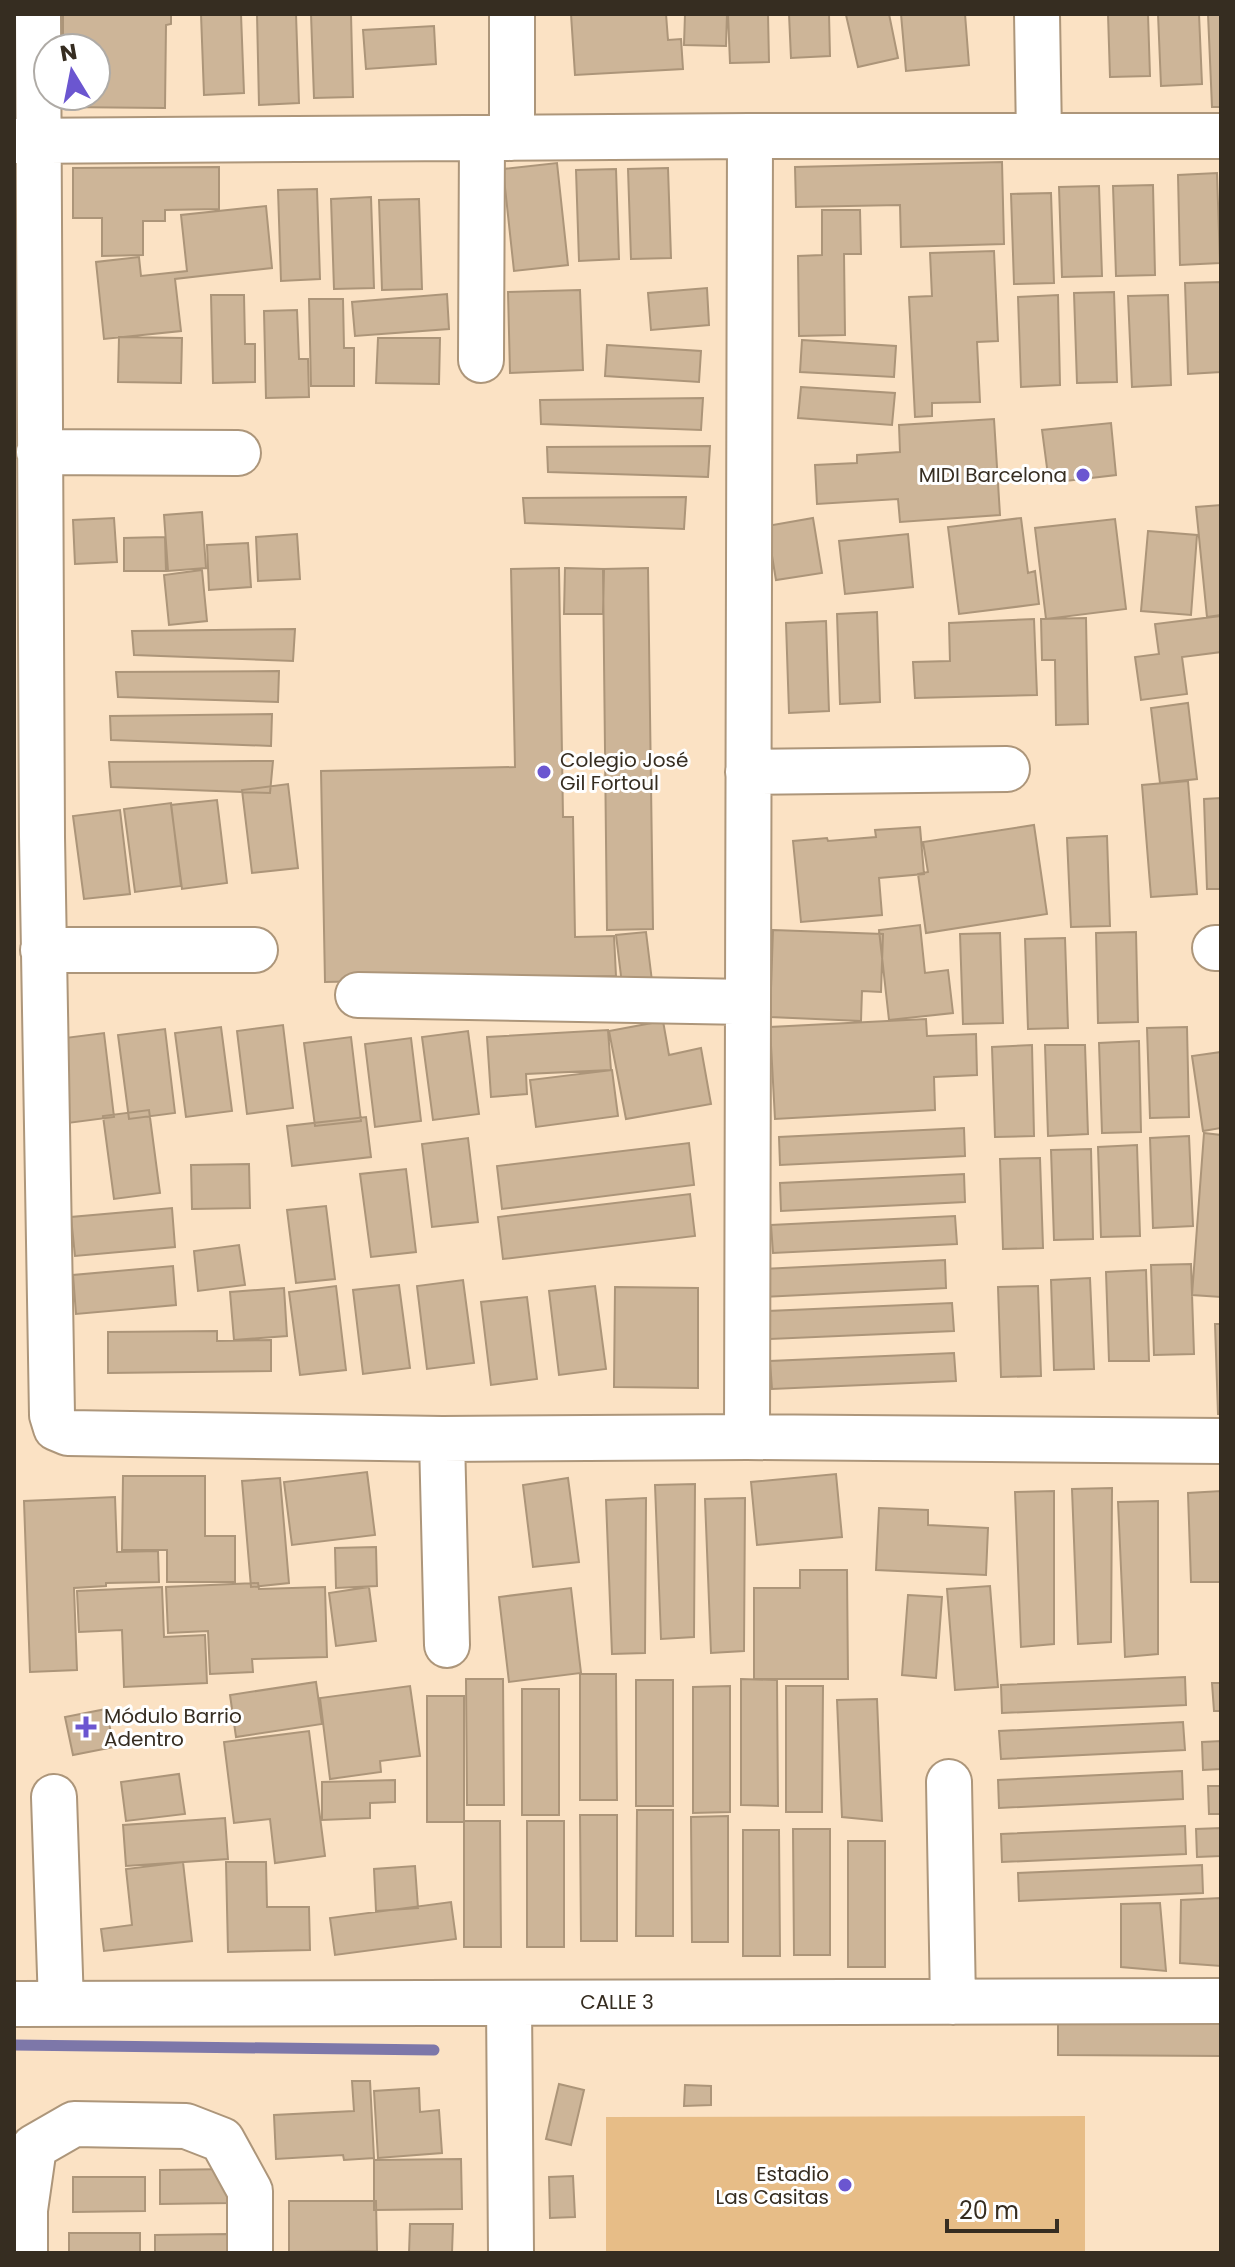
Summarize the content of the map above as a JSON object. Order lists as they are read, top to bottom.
{
  "streets": {
    "street": ["CALLE 3"]
  },
  "places": {
    "other": ["MIDI Barcelona", "Colegio José Gil Fortoul", "Estadio Las Casitas"],
    "health": ["Módulo Barrio Adentro"]
  },
  "scale_bar": "20 m",
  "north": "top"
}
